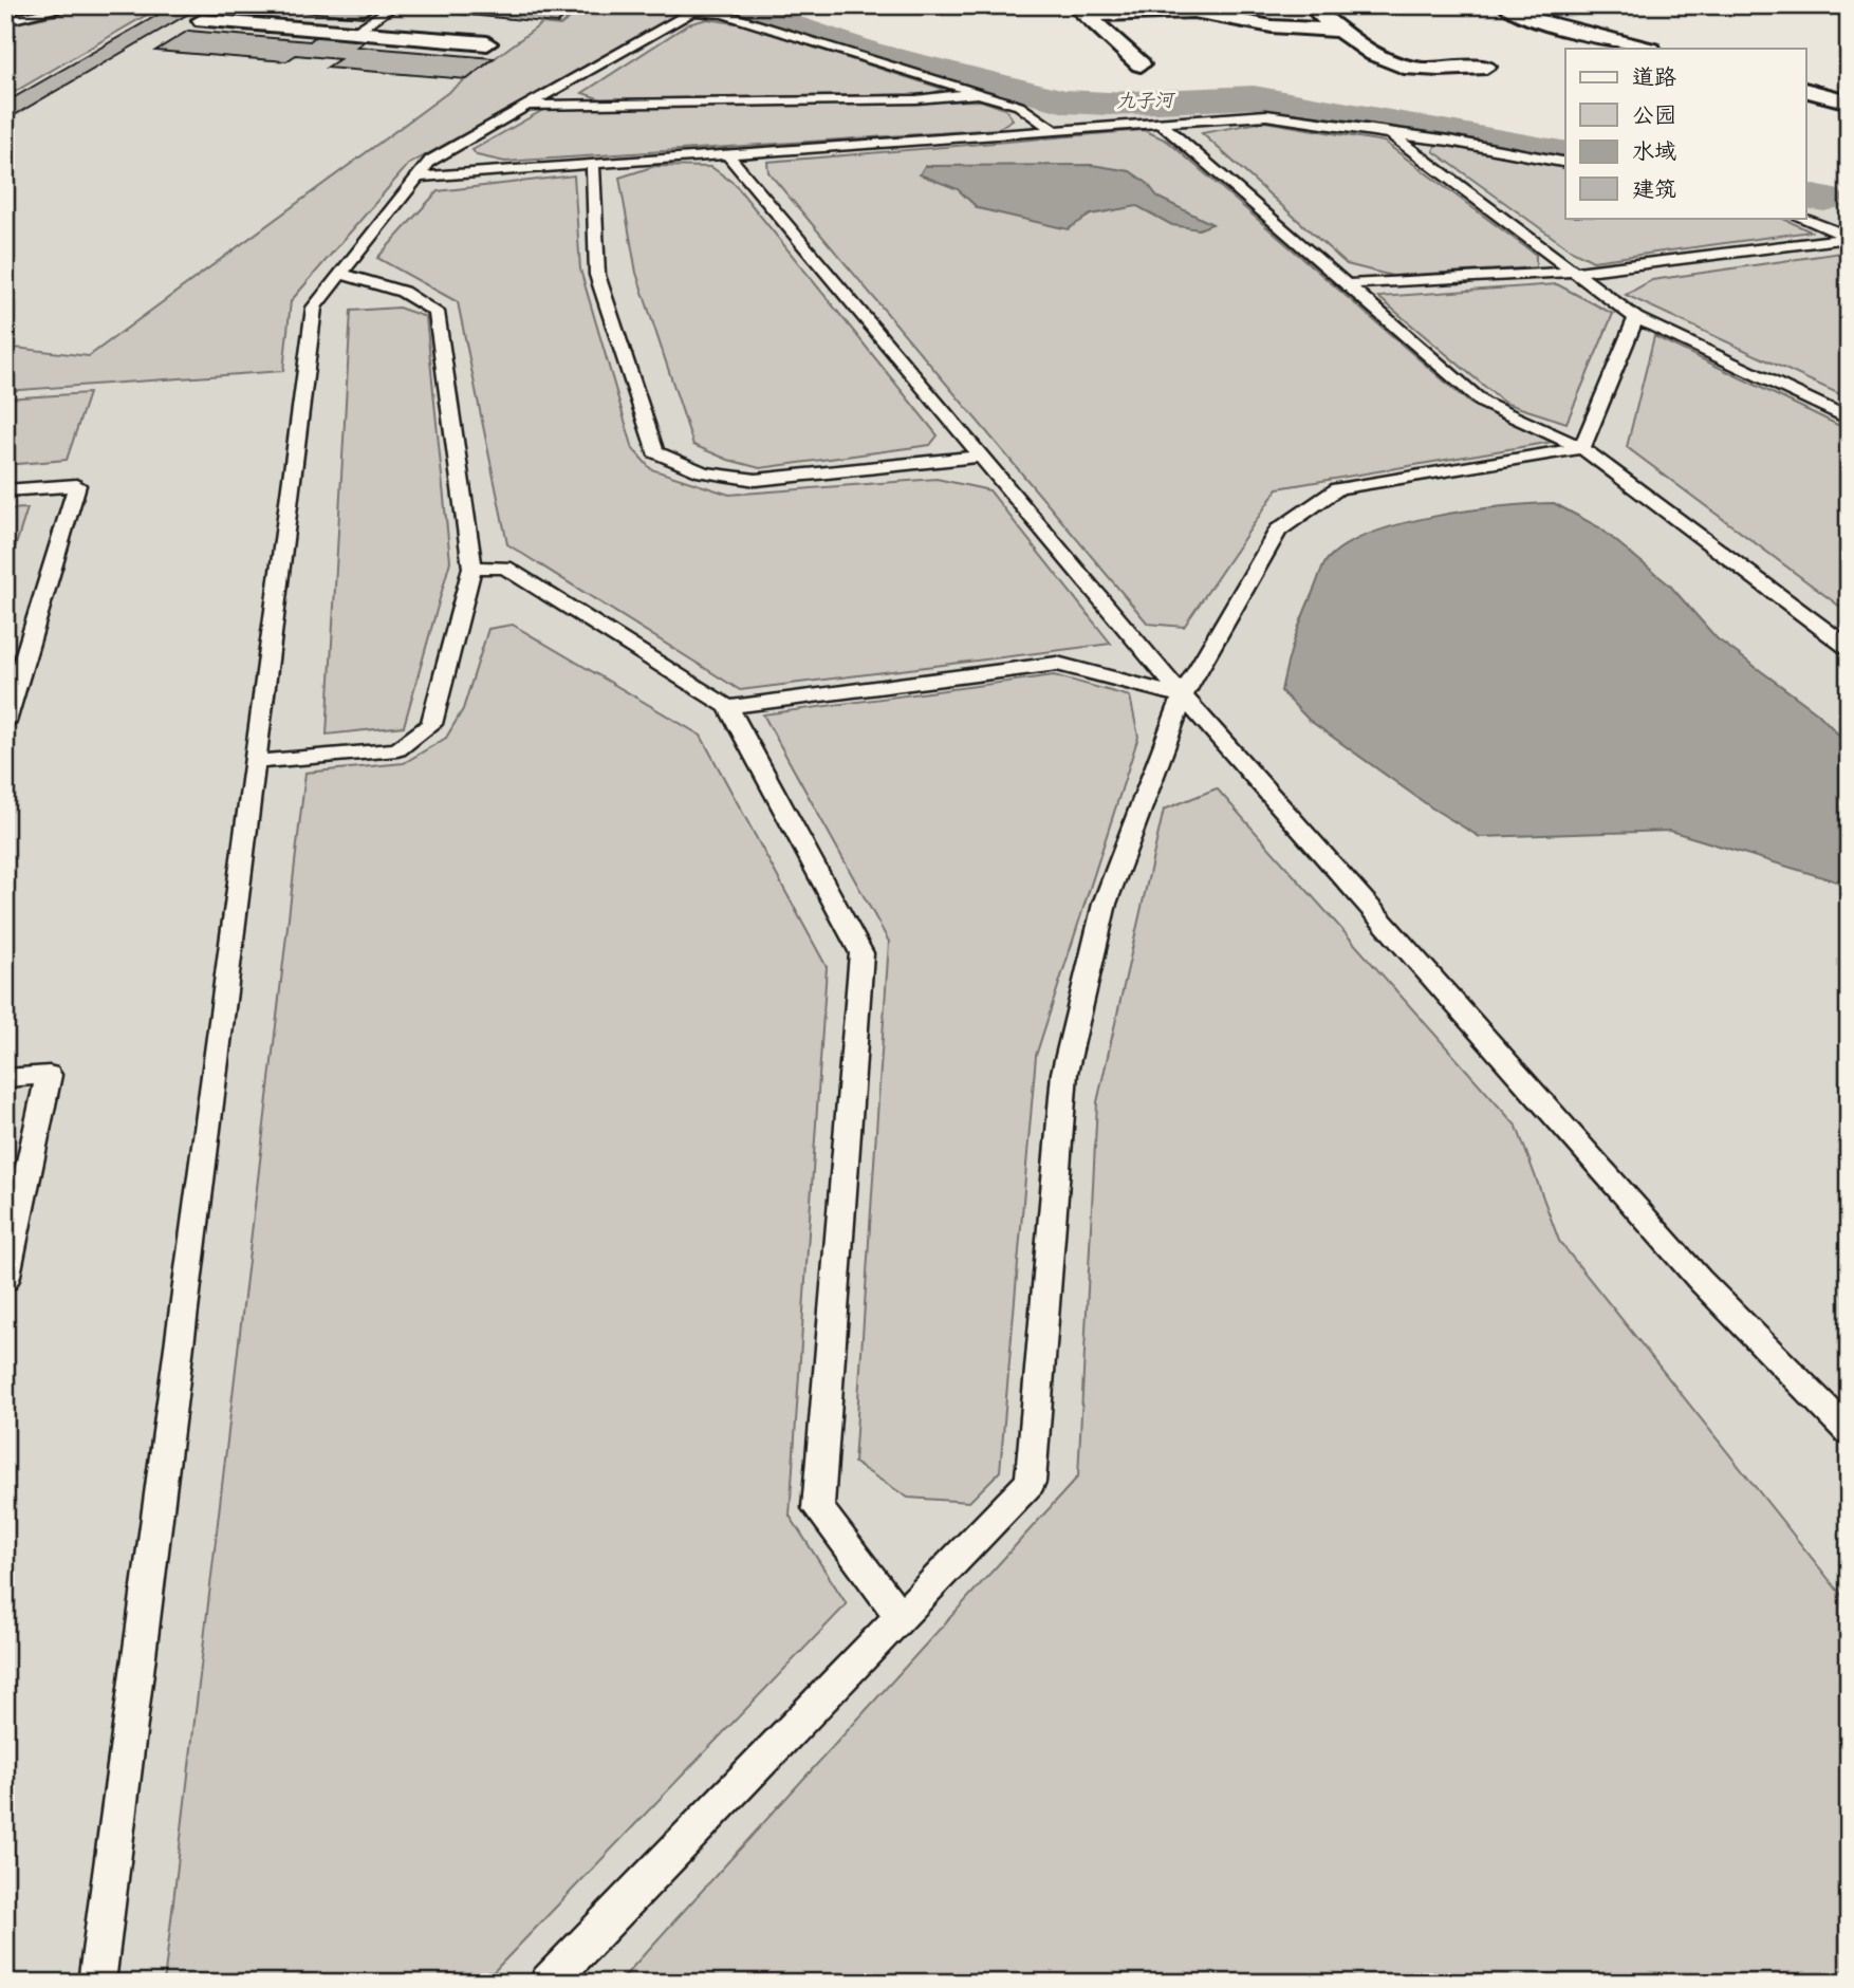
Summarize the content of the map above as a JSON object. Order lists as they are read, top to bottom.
{
  "water": ["九子河"],
  "legend": [
    "道路",
    "公园",
    "水域",
    "建筑"
  ]
}
